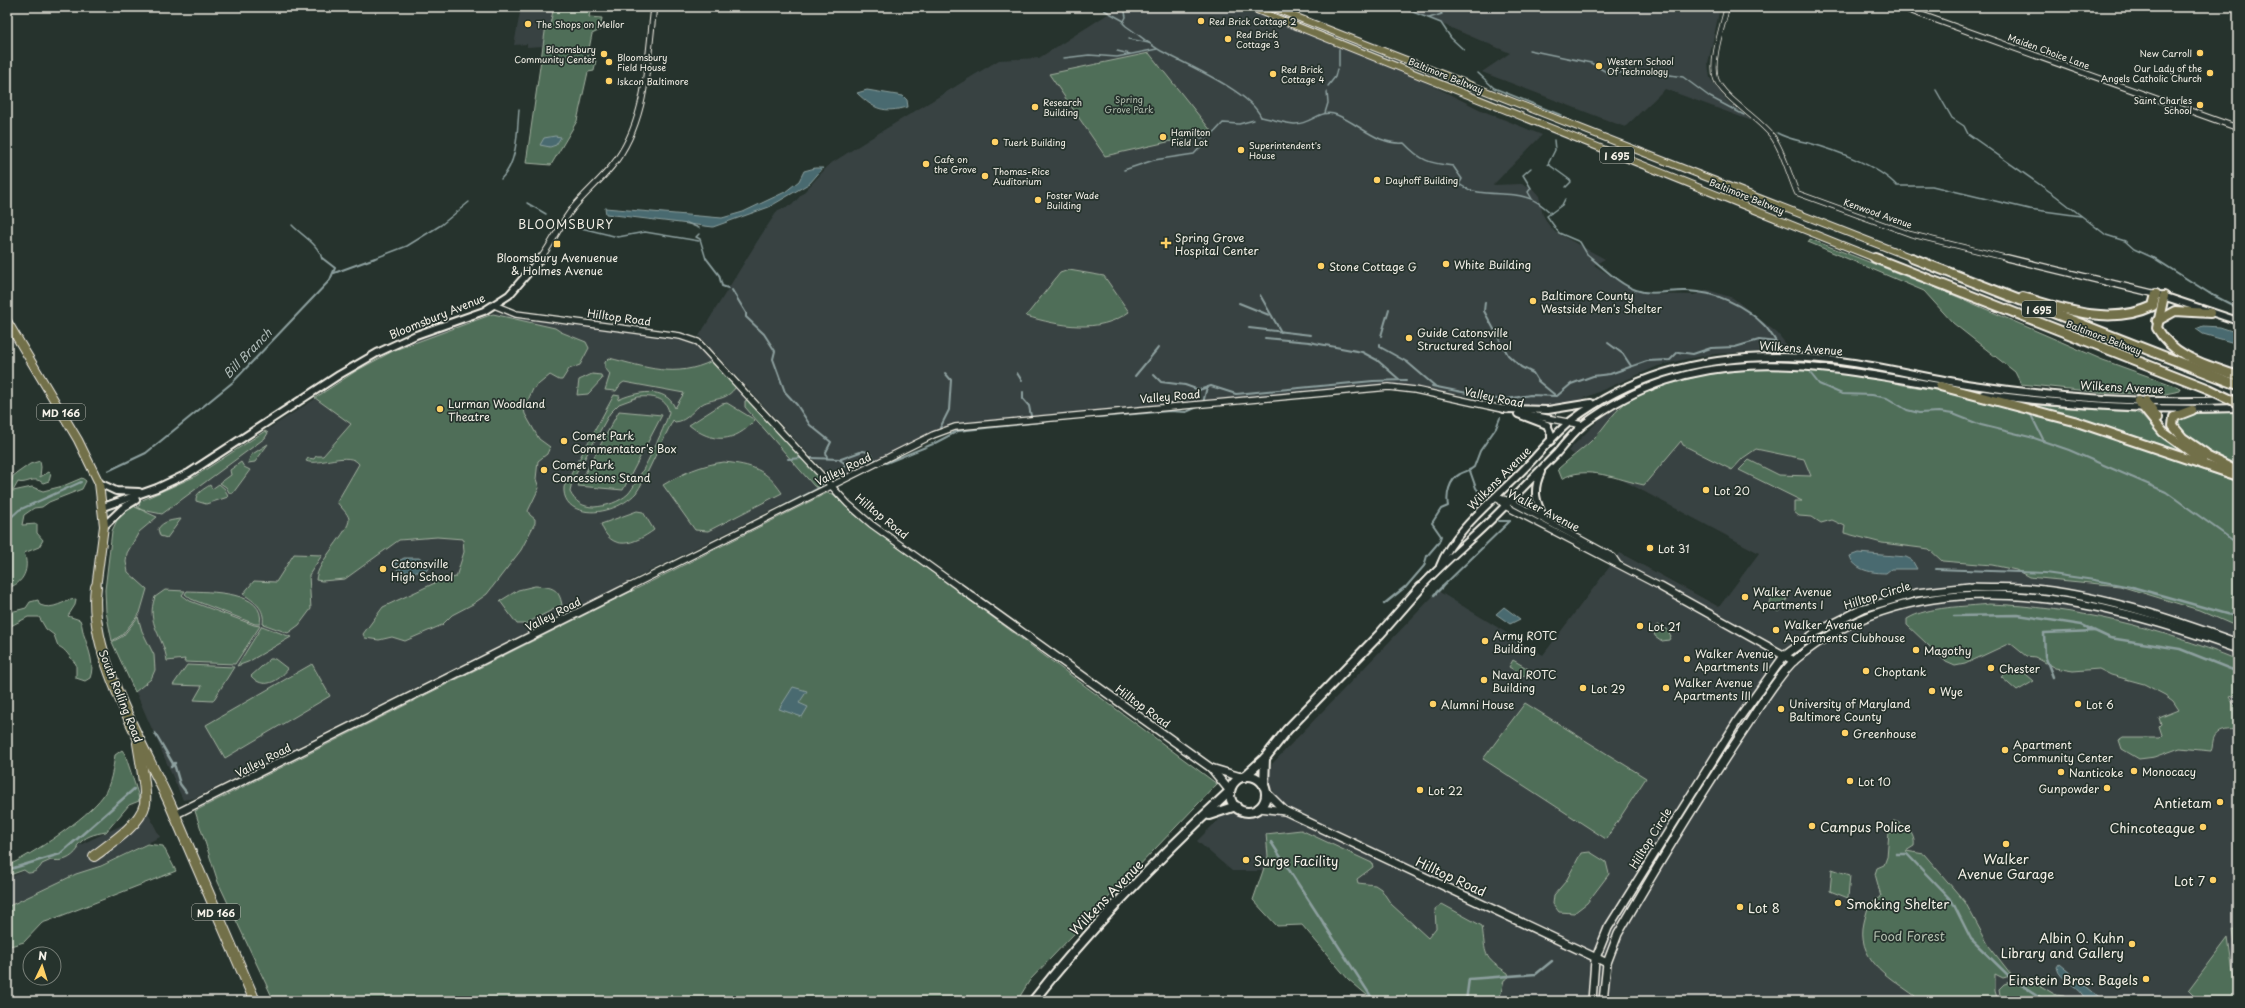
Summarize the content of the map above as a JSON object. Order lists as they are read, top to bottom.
{
  "streets": {
    "highway": ["Baltimore Beltway", "I 695"],
    "main road": [
      "Maiden Choice Lane",
      "Kenwood Avenue",
      "Bloomsbury Avenue",
      "Wilkens Avenue",
      "MD 166",
      "South Rolling Road"
    ],
    "street": [
      "Hilltop Road",
      "Valley Road",
      "Walker Avenue",
      "Hilltop Circle"
    ]
  },
  "crossings": [
    ["Baltimore Beltway", "Wilkens Avenue"],
    ["Bloomsbury Avenue", "Hilltop Road"],
    ["Bloomsbury Avenue", "South Rolling Road"],
    ["Hilltop Road", "Wilkens Avenue"],
    ["Hilltop Road", "Valley Road"],
    ["Hilltop Road", "Hilltop Circle"],
    ["Wilkens Avenue", "Valley Road"],
    ["Wilkens Avenue", "Walker Avenue"],
    ["Valley Road", "South Rolling Road"],
    ["Walker Avenue", "Hilltop Circle"]
  ],
  "districts": ["BLOOMSBURY"],
  "water": ["Bill Branch"],
  "parks": ["Spring Grove Park", "Food Forest"],
  "places": {
    "other": [
      "Red Brick Cottage 2",
      "The Shops on Mellor",
      "Red Brick Cottage 3",
      "New Carroll",
      "Bloomsbury Community Center",
      "Bloomsbury Field House",
      "Western School Of Technology",
      "Our Lady of the Angels Catholic Church",
      "Red Brick Cottage 4",
      "Iskcon Baltimore",
      "Saint Charles School",
      "Research Building",
      "Hamilton Field Lot",
      "Tuerk Building",
      "Superintendent's House",
      "Cafe on the Grove",
      "Thomas-Rice Auditorium",
      "Dayhoff Building",
      "Foster Wade Building",
      "White Building",
      "Stone Cottage G",
      "Baltimore County Westside Men's Shelter",
      "Guide Catonsville Structured School",
      "Lurman Woodland Theatre",
      "Comet Park Commentator's Box",
      "Comet Park Concessions Stand",
      "Lot 20",
      "Lot 31",
      "Catonsville High School",
      "Walker Avenue Apartments I",
      "Lot 21",
      "Walker Avenue Apartments Clubhouse",
      "Army ROTC Building",
      "Magothy",
      "Walker Avenue Apartments II",
      "Chester",
      "Choptank",
      "Naval ROTC Building",
      "Lot 29",
      "Walker Avenue Apartments III",
      "Wye",
      "Alumni House",
      "Lot 6",
      "University of Maryland Baltimore County",
      "Greenhouse",
      "Apartment Community Center",
      "Monocacy",
      "Nanticoke",
      "Lot 10",
      "Gunpowder",
      "Lot 22",
      "Antietam",
      "Campus Police",
      "Chincoteague",
      "Walker Avenue Garage",
      "Surge Facility",
      "Lot 7",
      "Smoking Shelter",
      "Lot 8",
      "Albin O. Kuhn Library and Gallery",
      "Einstein Bros. Bagels"
    ],
    "health": ["Spring Grove Hospital Center"],
    "transit": ["Bloomsbury Avenuenue & Holmes Avenue"]
  },
  "north": "top"
}
